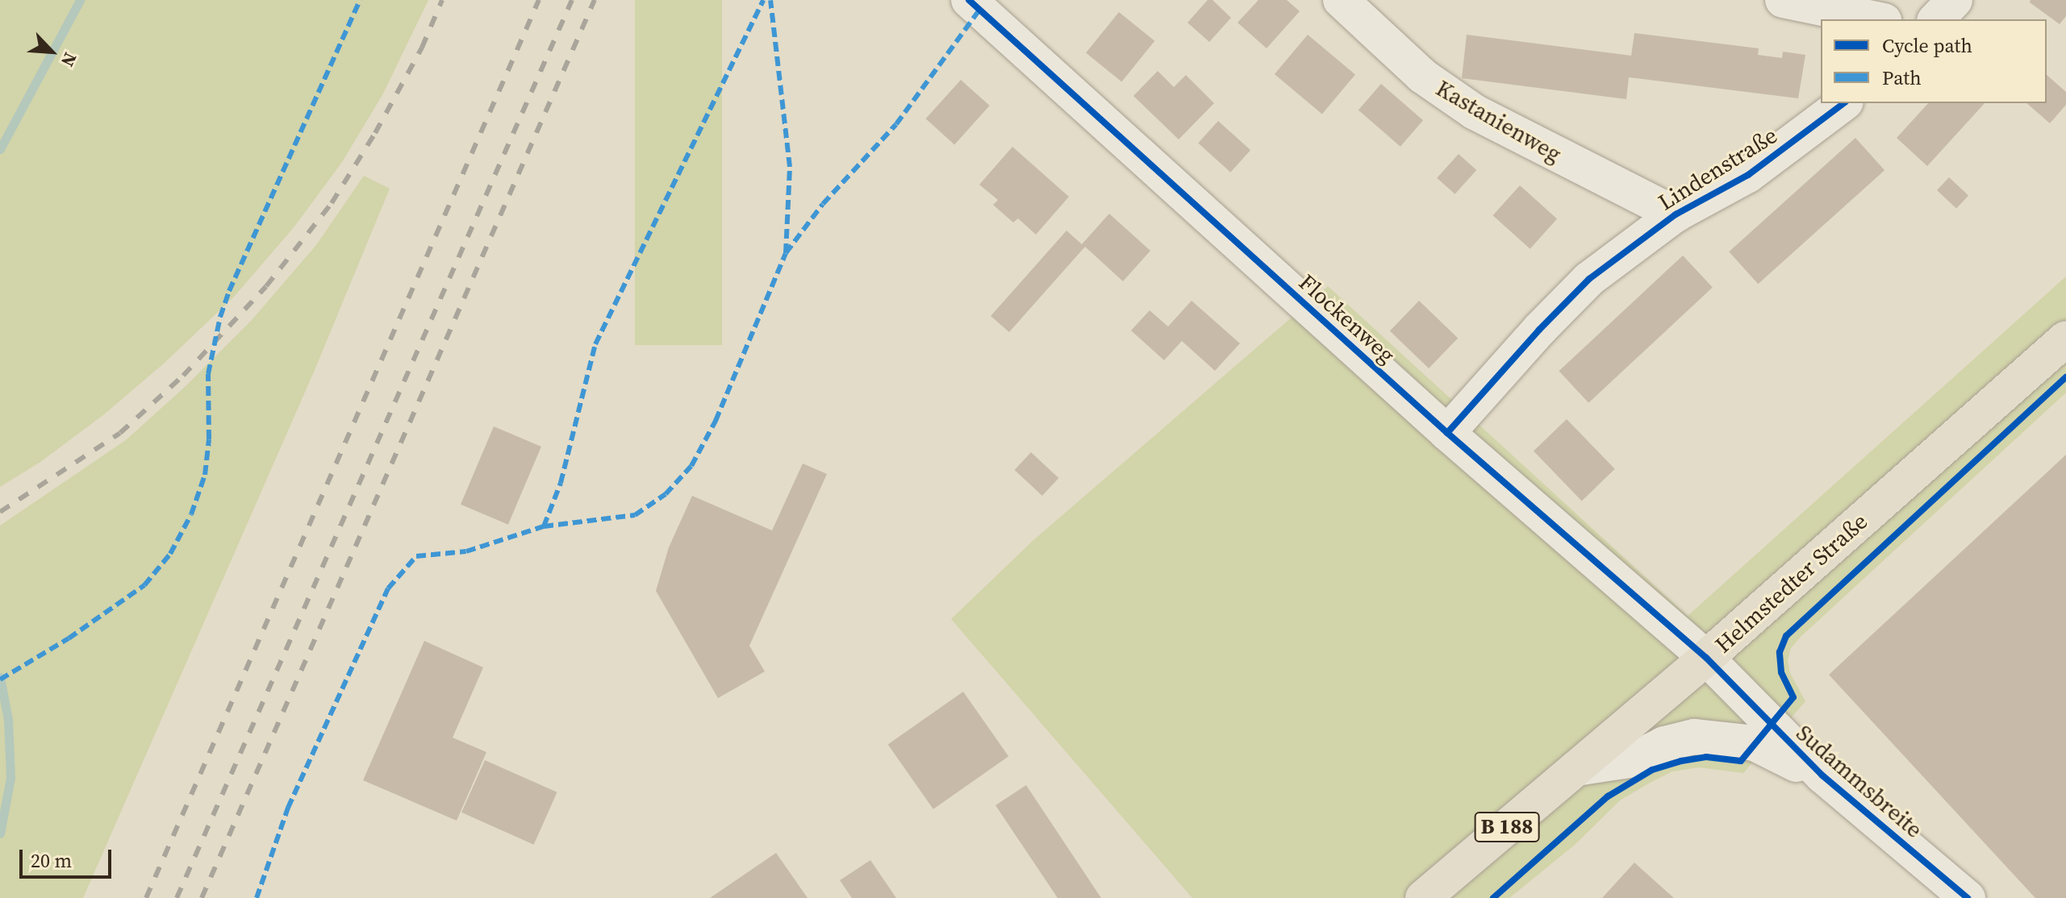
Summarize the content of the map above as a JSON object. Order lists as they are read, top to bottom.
{
  "streets": {
    "main road": ["Helmstedter Straße", "B 188"],
    "street": [
      "Kastanienweg",
      "Lindenstraße",
      "Flockenweg",
      "Sudammsbreite"
    ]
  },
  "crossings": [
    ["Kastanienweg", "Lindenstraße"],
    ["Lindenstraße", "Flockenweg"],
    ["Flockenweg", "Helmstedter Straße"],
    ["Flockenweg", "Sudammsbreite"],
    ["Helmstedter Straße", "Sudammsbreite"]
  ],
  "legend": ["Cycle path", "Path"],
  "scale_bar": "20 m",
  "north": "bottom right"
}
